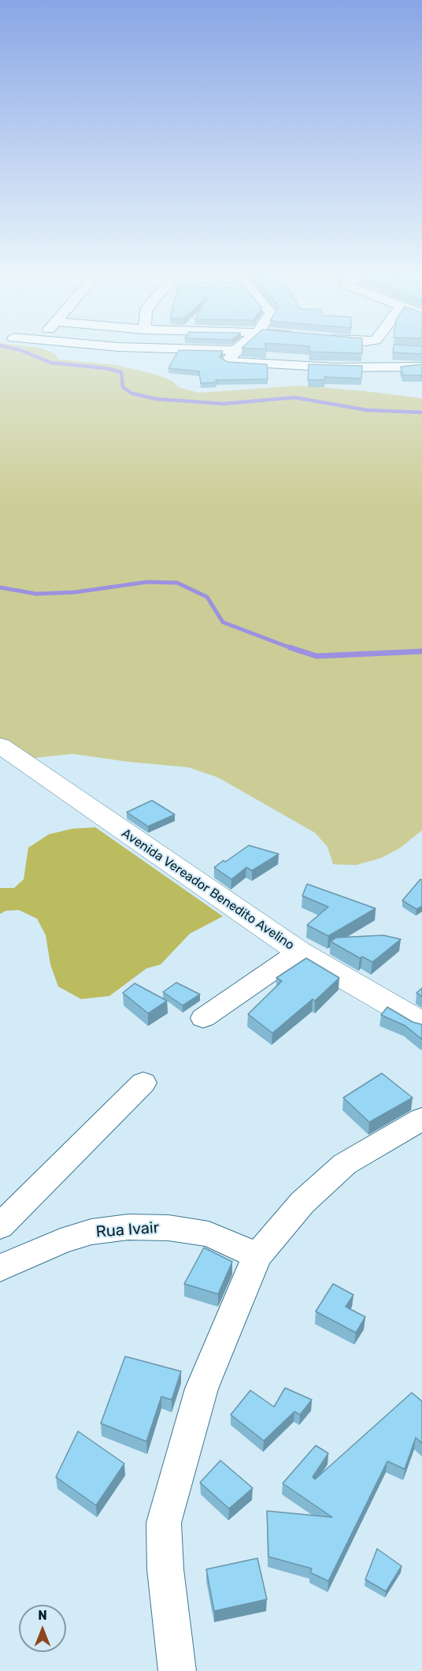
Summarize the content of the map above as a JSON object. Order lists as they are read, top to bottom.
{
  "streets": {
    "main road": ["Avenida Vereador Benedito Avelino"],
    "street": ["Rua Ivair"]
  },
  "north": "top"
}
